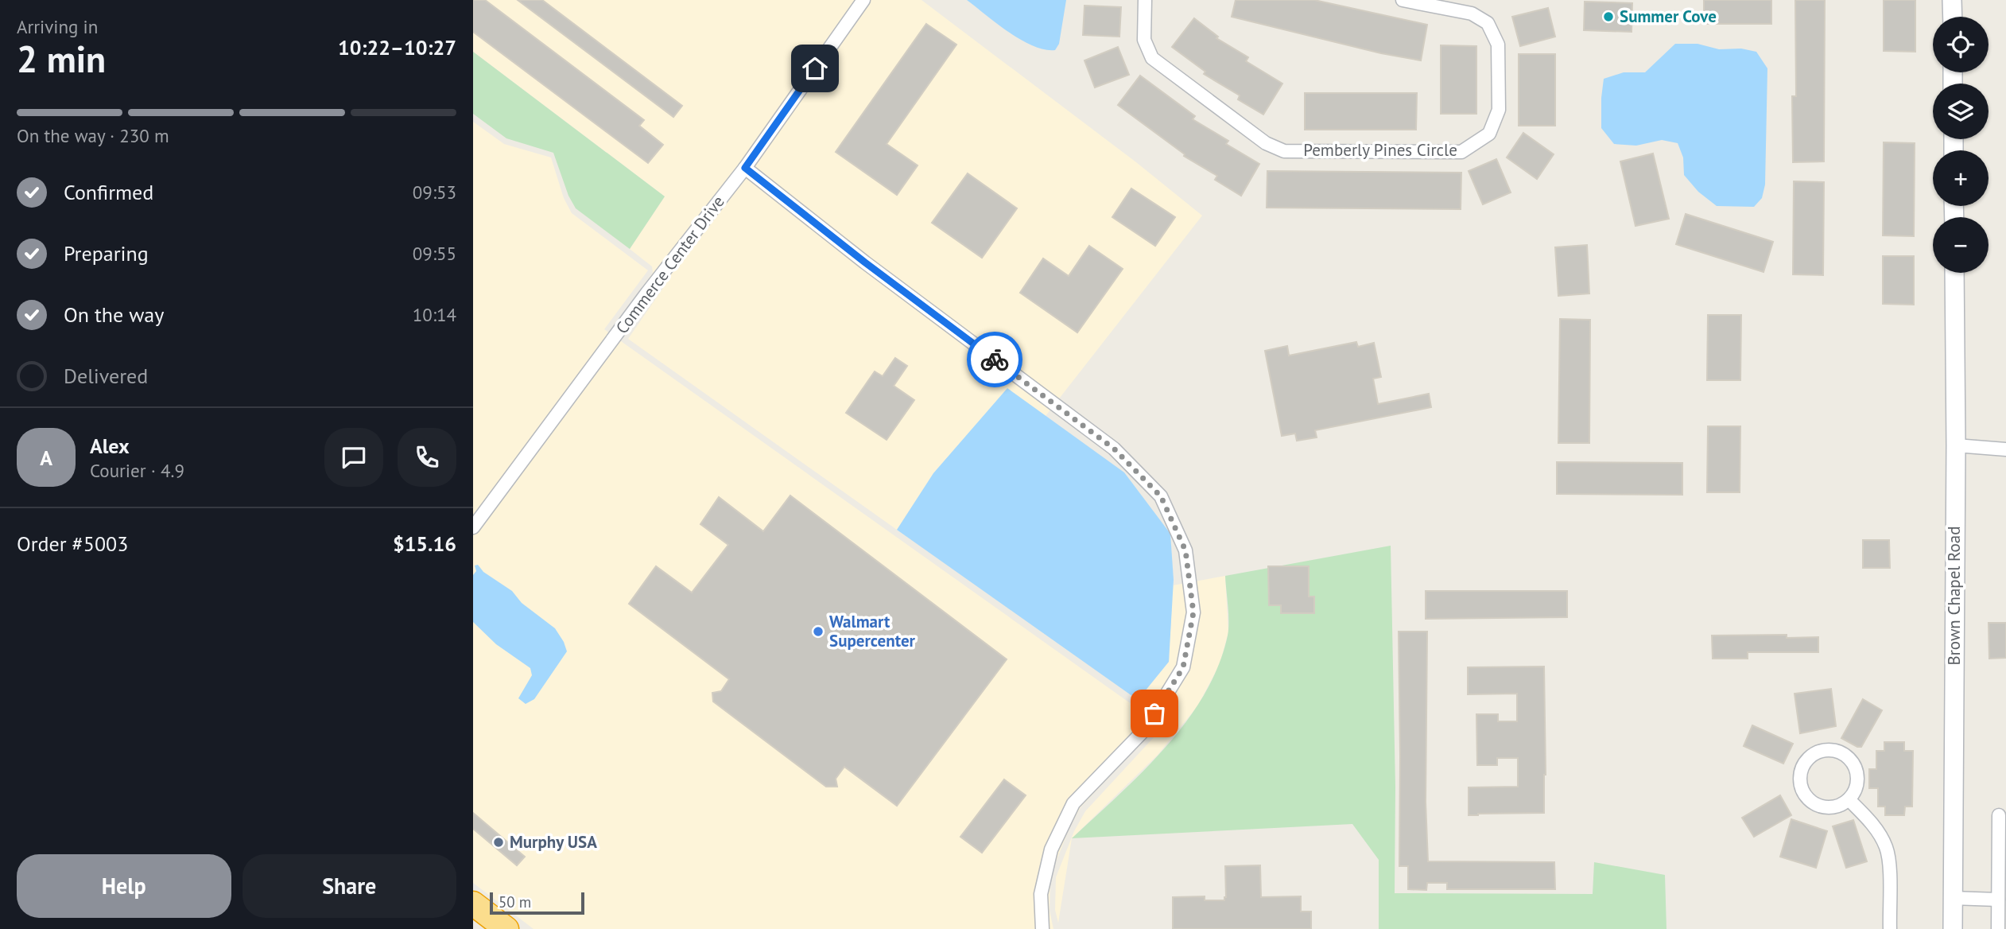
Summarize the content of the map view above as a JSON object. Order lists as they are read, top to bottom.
{
  "streets": {
    "street": ["Pemberly Pines Circle", "Commerce Center Drive", "Brown Chapel Road"]
  },
  "places": ["Summer Cove", "Walmart Supercenter", "Murphy USA"],
  "scale_bar": "50 m",
  "page": {
    "heading": ["2 min", "Arriving in", "10:22–10:27"],
    "panel": [
      "Alex",
      "Courier · 4.9",
      "Order #5003",
      "$15.16"
    ],
    "map_buttons": ["+", "−"],
    "bar": "On the way · 230 m",
    "list": [
      ["Confirmed", "09:53"],
      ["Preparing", "09:55"],
      ["On the way", "10:14"],
      "Delivered"
    ],
    "round": "A",
    "buttons": ["Help", "Share"],
    "scale": "50 m"
  }
}
